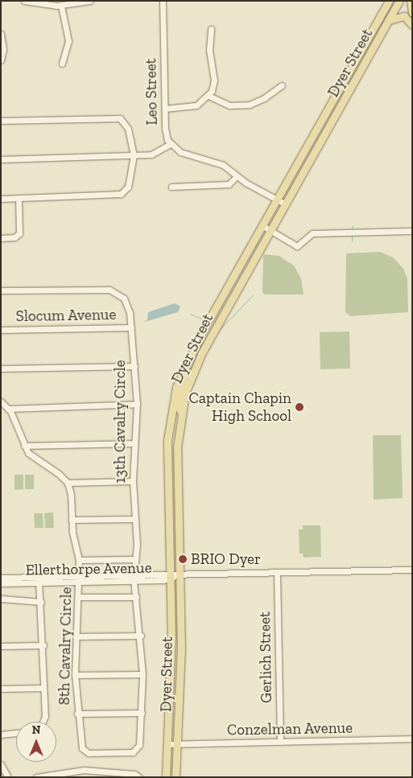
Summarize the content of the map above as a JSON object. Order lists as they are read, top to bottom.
{
  "streets": {
    "main road": ["Dyer Street"],
    "street": [
      "Leo Street",
      "Slocum Avenue",
      "13th Cavalry Circle",
      "Ellerthorpe Avenue",
      "8th Cavalry Circle",
      "Gerlich Street",
      "Conzelman Avenue"
    ]
  },
  "crossings": [
    ["Dyer Street", "Leo Street"],
    ["Dyer Street", "Ellerthorpe Avenue"],
    ["Dyer Street", "Conzelman Avenue"],
    ["Slocum Avenue", "13th Cavalry Circle"],
    ["13th Cavalry Circle", "Ellerthorpe Avenue"],
    ["13th Cavalry Circle", "8th Cavalry Circle"],
    ["Ellerthorpe Avenue", "8th Cavalry Circle"],
    ["Ellerthorpe Avenue", "Gerlich Street"],
    ["Gerlich Street", "Conzelman Avenue"]
  ],
  "places": ["Captain Chapin High School", "BRIO Dyer"],
  "north": "top"
}
